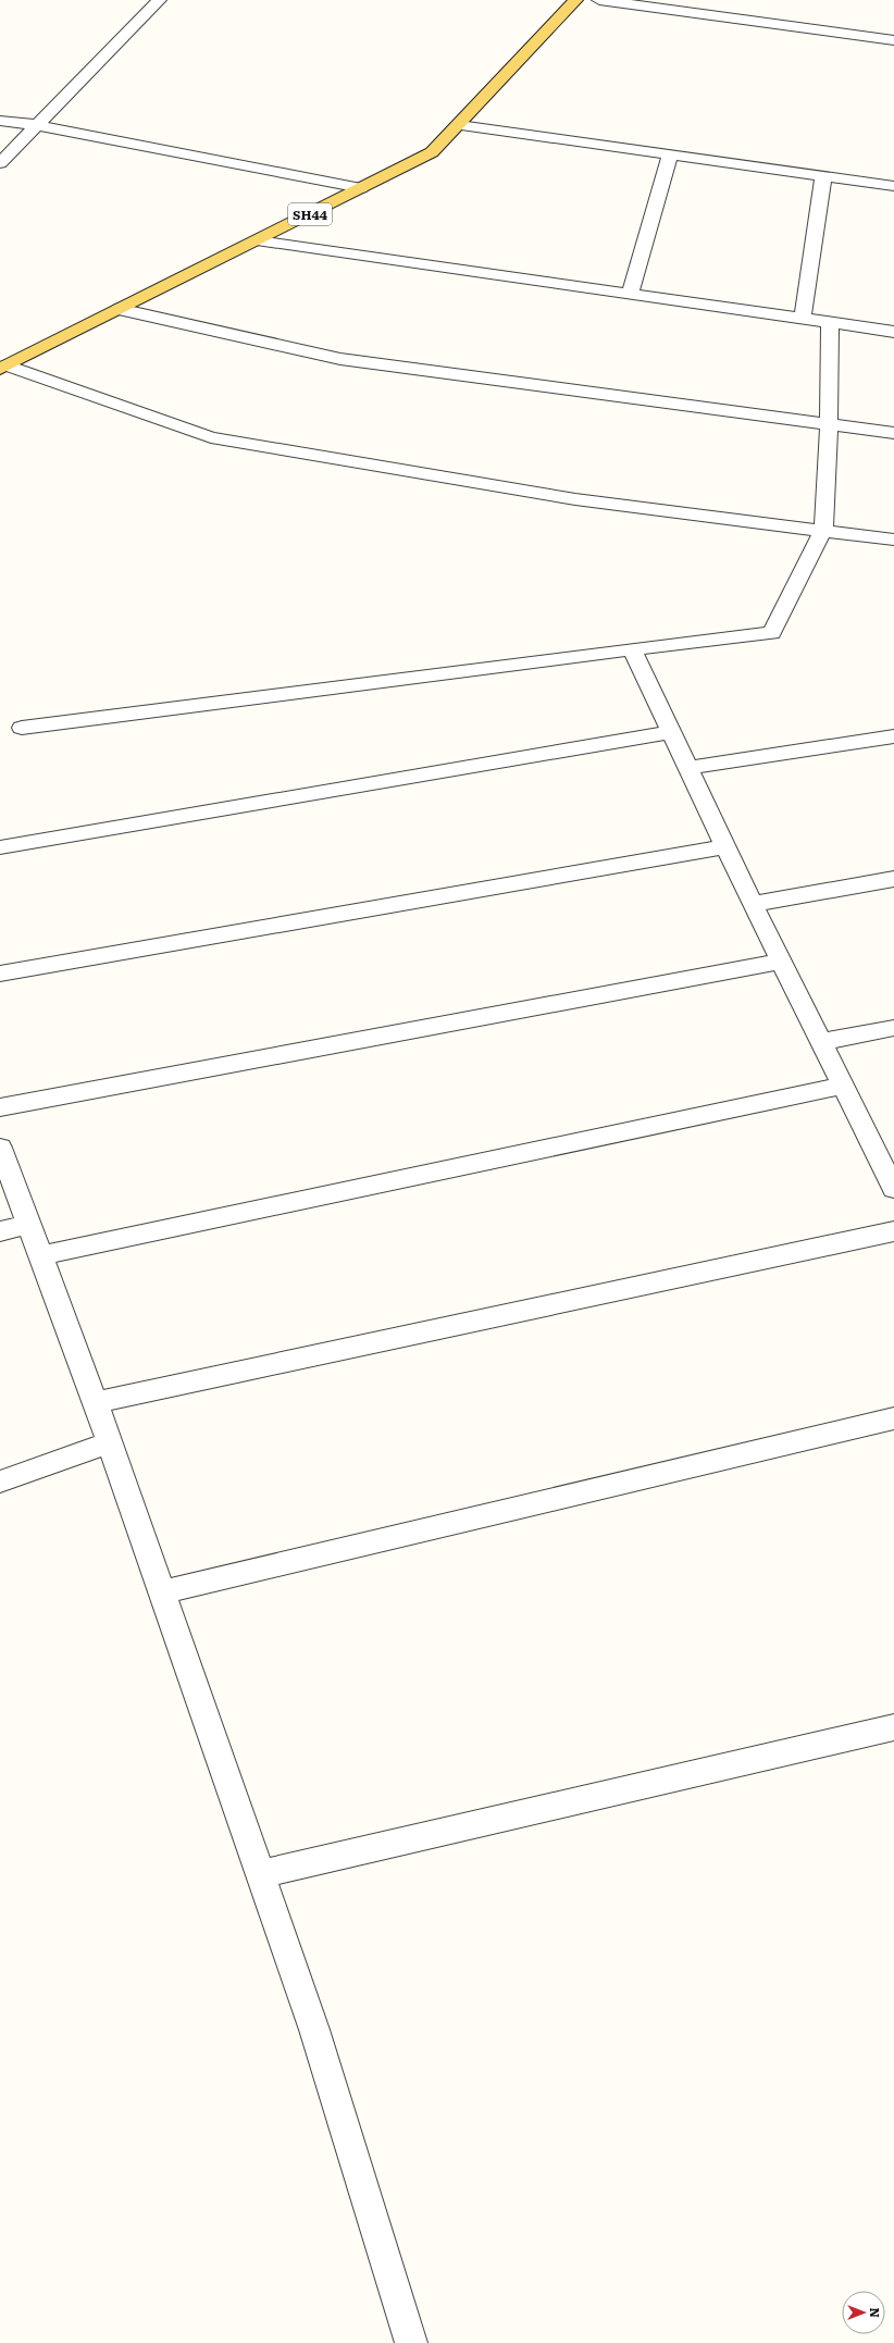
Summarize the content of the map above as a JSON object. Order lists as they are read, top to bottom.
{
  "streets": {
    "main road": ["SH44"]
  },
  "north": "right"
}
